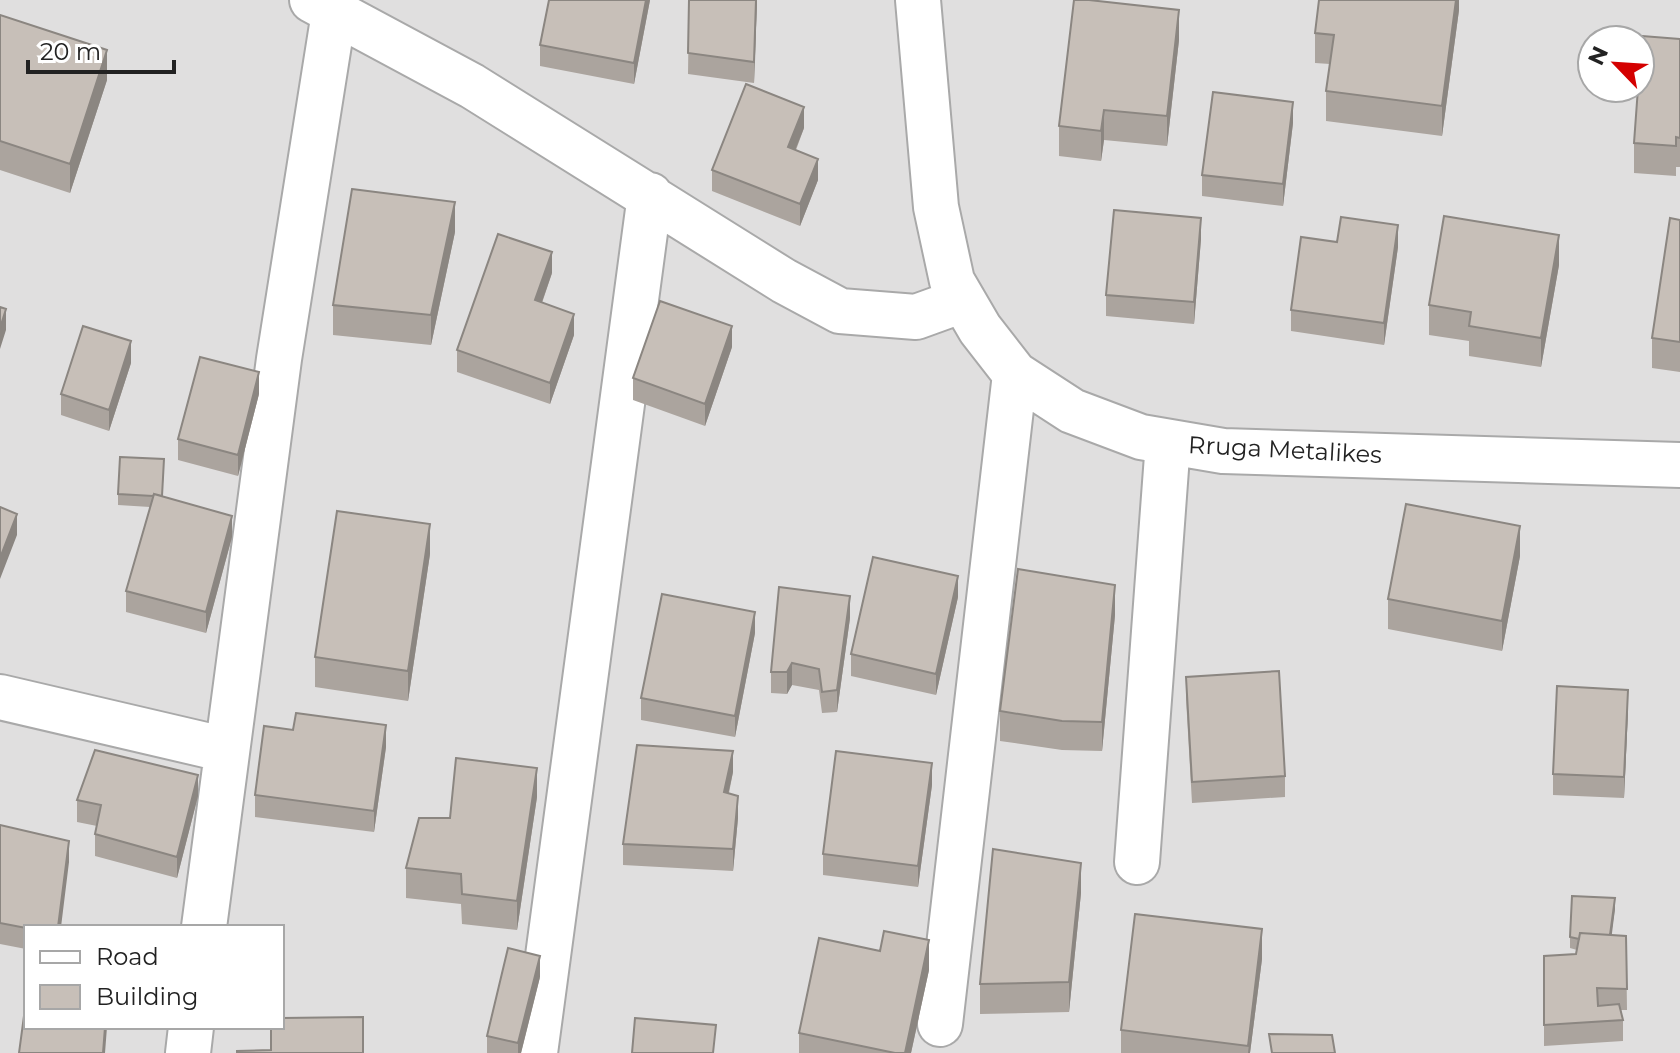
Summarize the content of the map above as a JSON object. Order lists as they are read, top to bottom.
{
  "streets": {
    "street": ["Rruga Metalikes"]
  },
  "legend": ["Road", "Building"],
  "scale_bar": "20 m",
  "north": "top left"
}
